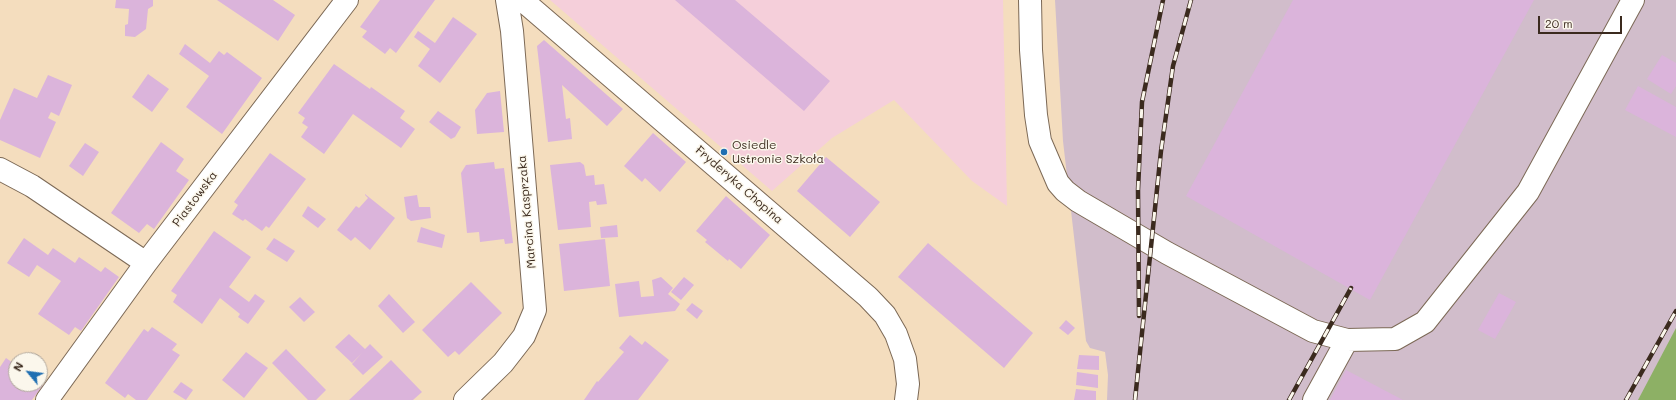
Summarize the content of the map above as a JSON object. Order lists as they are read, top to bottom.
{
  "streets": {
    "street": ["Fryderyka Chopina", "Piastowska", "Marcina Kasprzaka"]
  },
  "places": ["Osiedle Ustronie Szkoła"],
  "scale_bar": "20 m",
  "north": "top left"
}
